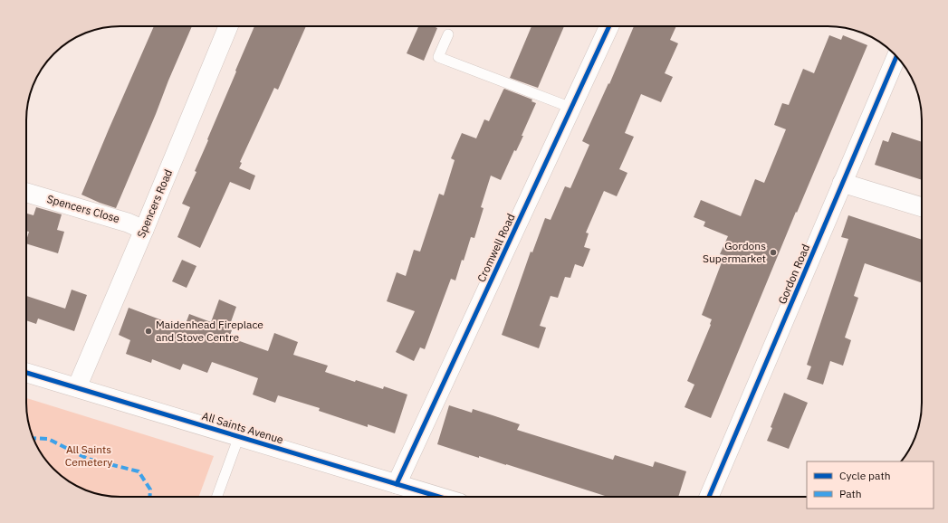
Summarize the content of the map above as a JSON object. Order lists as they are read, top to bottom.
{
  "streets": {
    "street": [
      "Spencers Road",
      "Spencers Close",
      "Cromwell Road",
      "Gordon Road",
      "All Saints Avenue"
    ]
  },
  "crossings": [
    ["Spencers Road", "Spencers Close"],
    ["Spencers Road", "All Saints Avenue"],
    ["Cromwell Road", "All Saints Avenue"]
  ],
  "parks": ["All Saints Cemetery"],
  "places": ["Gordons Supermarket", "Maidenhead Fireplace and Stove Centre"],
  "legend": ["Cycle path", "Path"]
}
